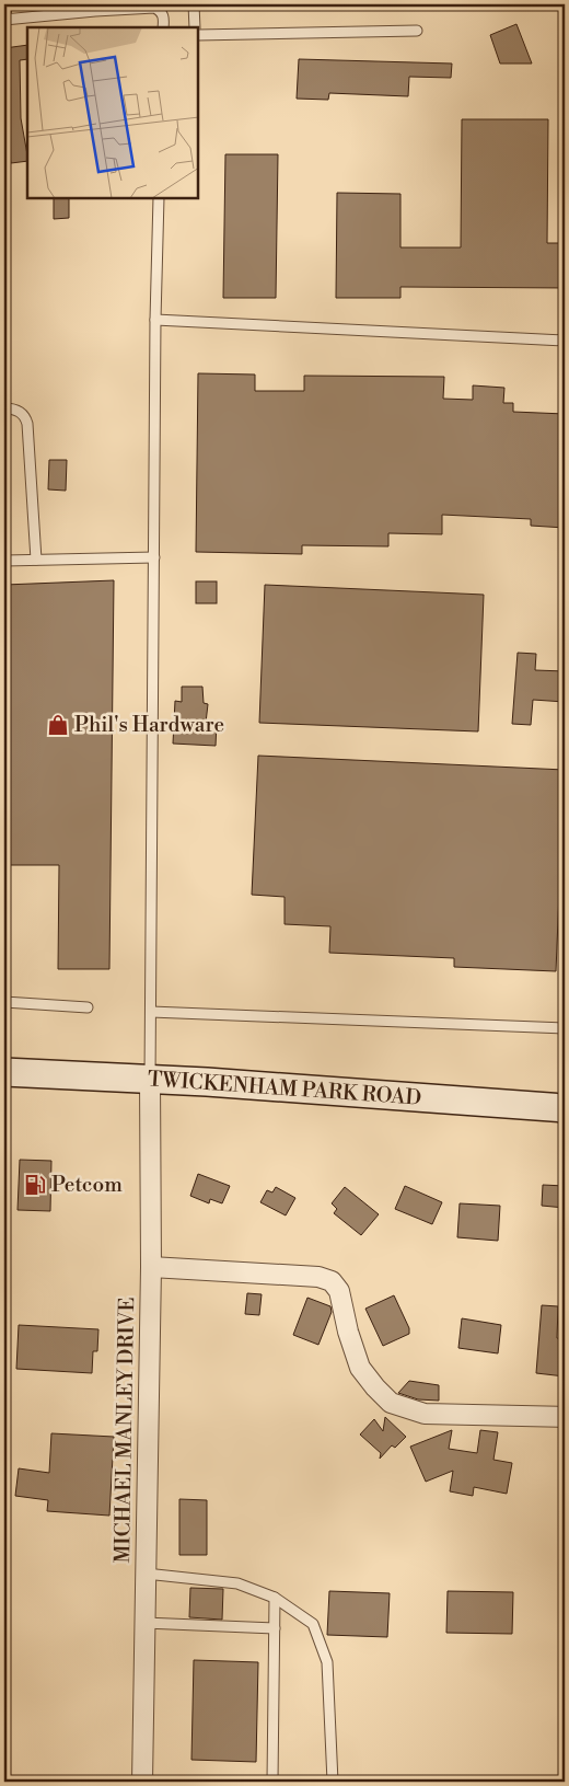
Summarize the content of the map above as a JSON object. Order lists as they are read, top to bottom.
{
  "streets": {
    "main road": ["TWICKENHAM PARK ROAD"],
    "street": ["MICHAEL MANLEY DRIVE"]
  },
  "crossings": [
    ["TWICKENHAM PARK ROAD", "MICHAEL MANLEY DRIVE"]
  ],
  "places": {
    "shop": ["Phil's Hardware"],
    "fuel station": ["Petcom"]
  }
}
